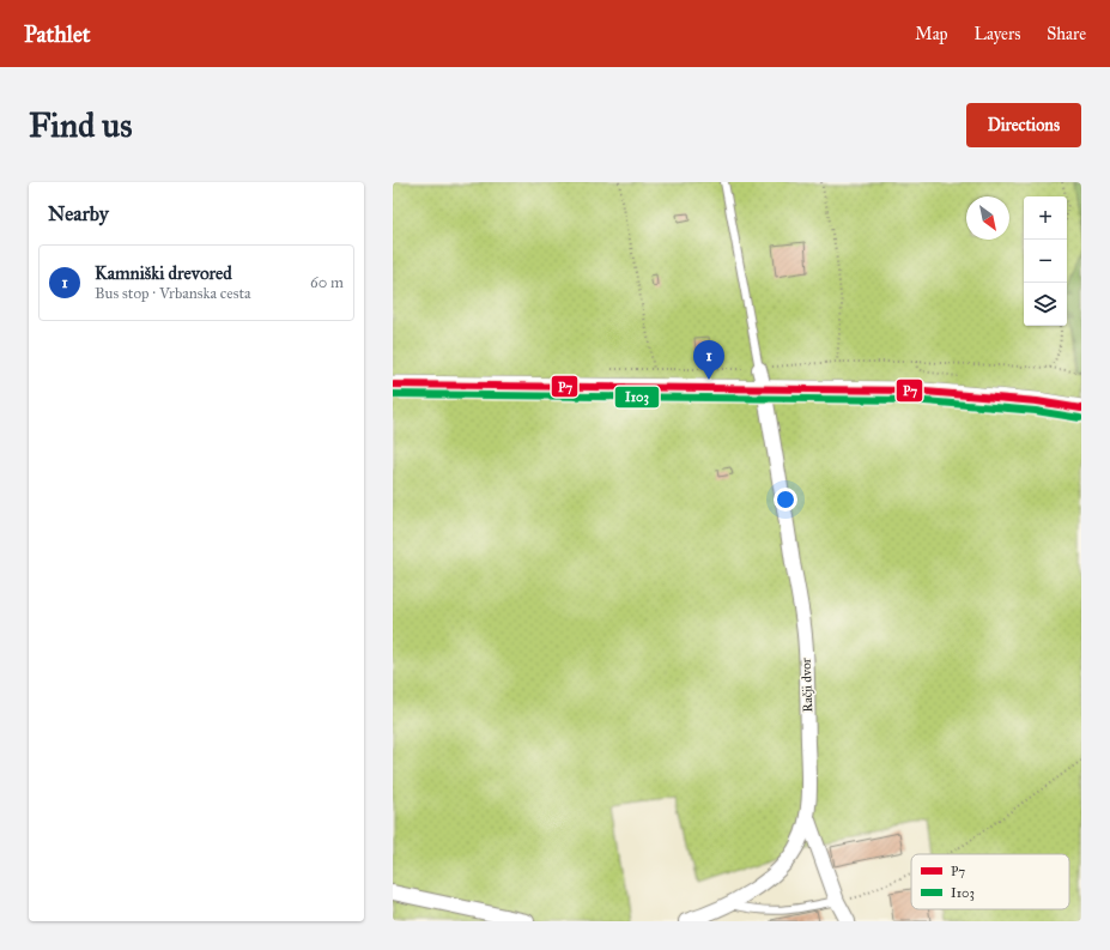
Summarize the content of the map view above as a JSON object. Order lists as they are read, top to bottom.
{
  "streets": {
    "street": ["Račji dvor"]
  },
  "lines": ["transit line P7", "transit line I103"],
  "legend": ["P7", "I103"],
  "north": "bottom right",
  "page": {
    "header": "Pathlet",
    "nav": ["Map", "Layers", "Share"],
    "buttons": "Directions",
    "title": "Find us",
    "heading": "Nearby",
    "map_buttons": ["+", "−"],
    "list": [
      {
        "mark": "1",
        "name": "Kamniški drevored",
        "note": "Bus stop · Vrbanska cesta",
        "value": "60 m"
      }
    ],
    "pins": "1"
  }
}
